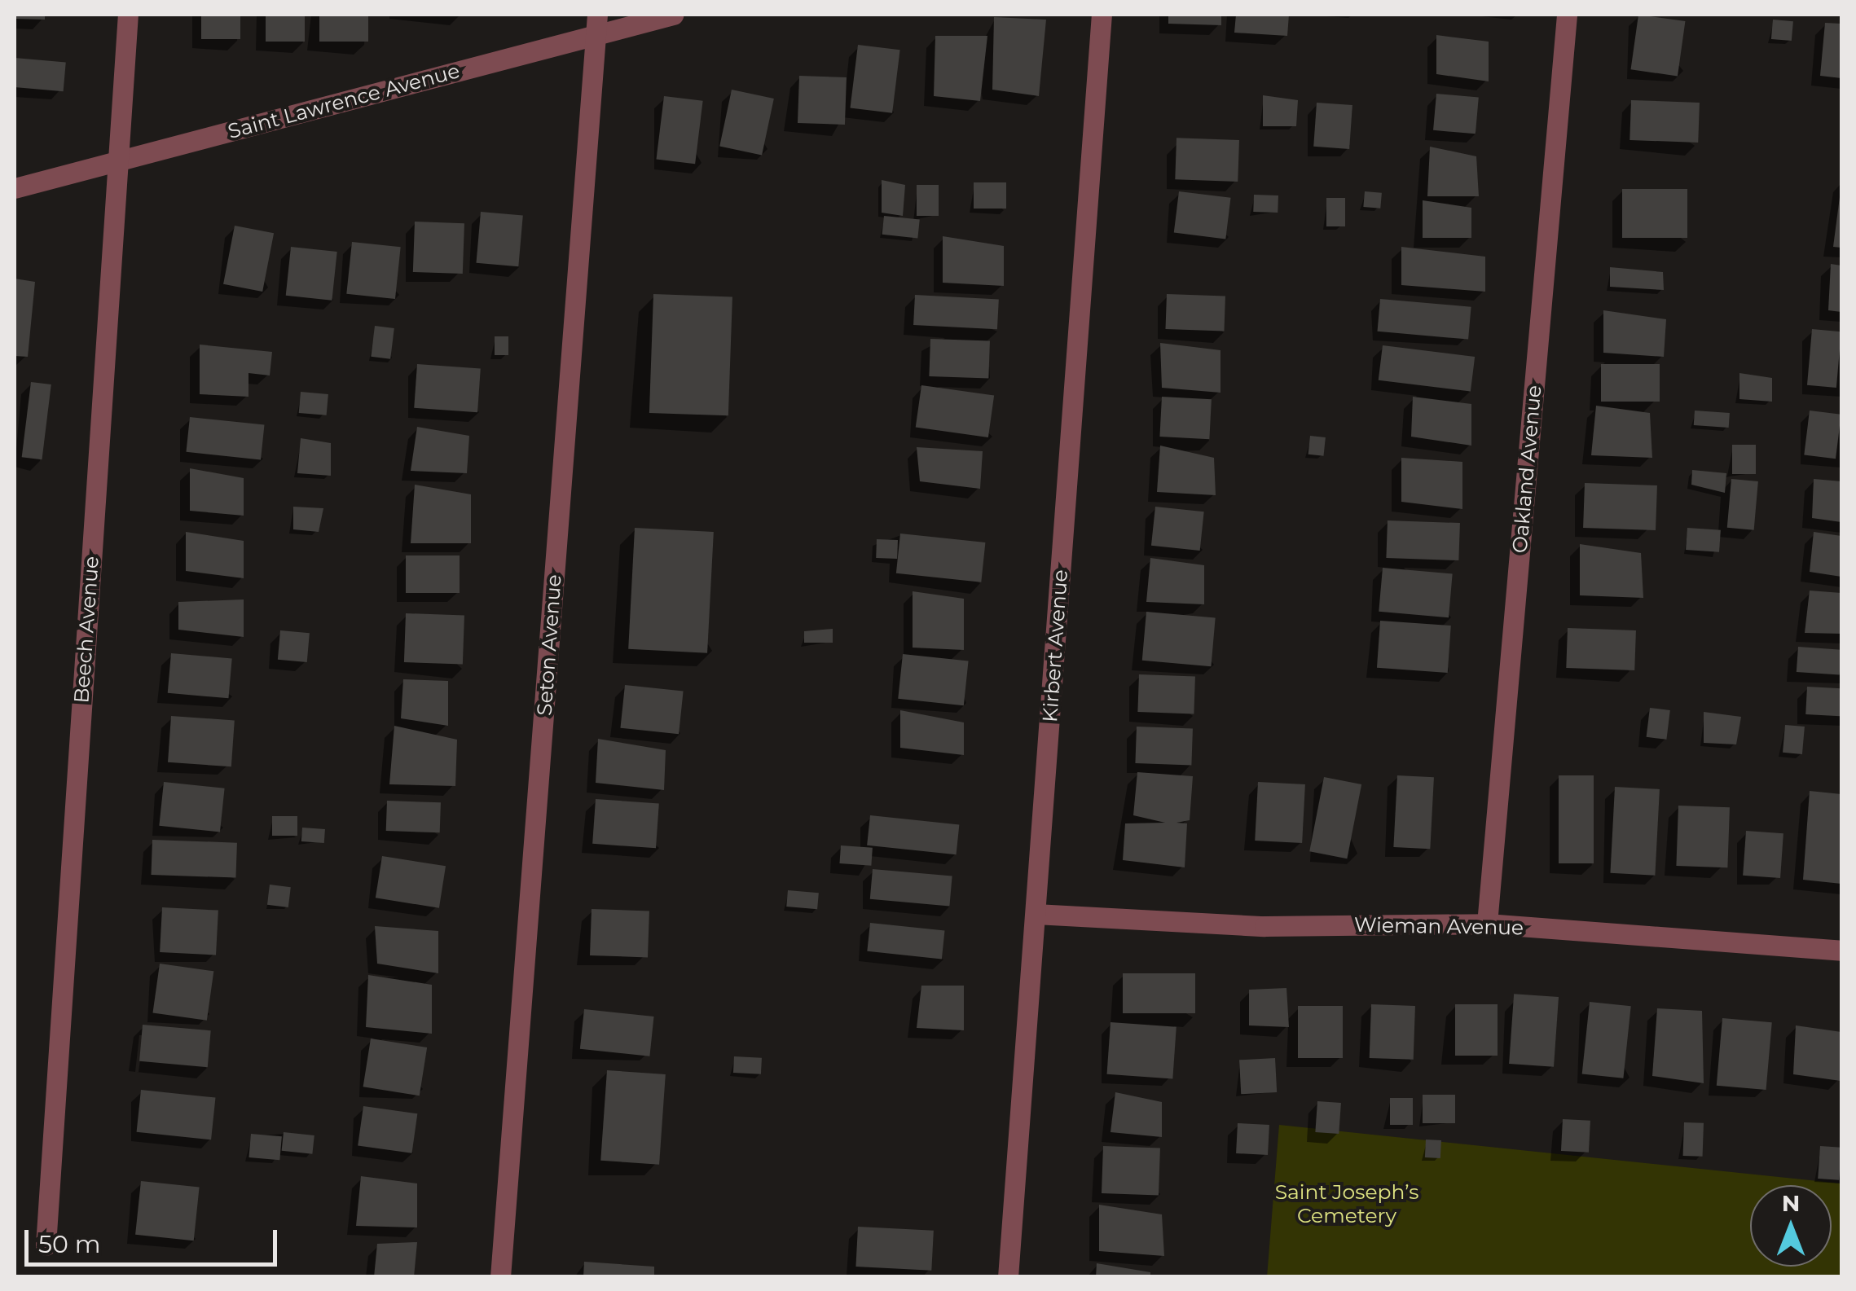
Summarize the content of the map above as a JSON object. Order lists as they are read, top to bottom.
{
  "streets": {
    "street": [
      "Saint Lawrence Avenue",
      "Oakland Avenue",
      "Beech Avenue",
      "Seton Avenue",
      "Kirbert Avenue",
      "Wieman Avenue"
    ]
  },
  "crossings": [
    ["Saint Lawrence Avenue", "Beech Avenue"],
    ["Saint Lawrence Avenue", "Seton Avenue"],
    ["Oakland Avenue", "Wieman Avenue"],
    ["Kirbert Avenue", "Wieman Avenue"]
  ],
  "parks": ["Saint Joseph’s Cemetery"],
  "scale_bar": "50 m",
  "north": "top"
}
